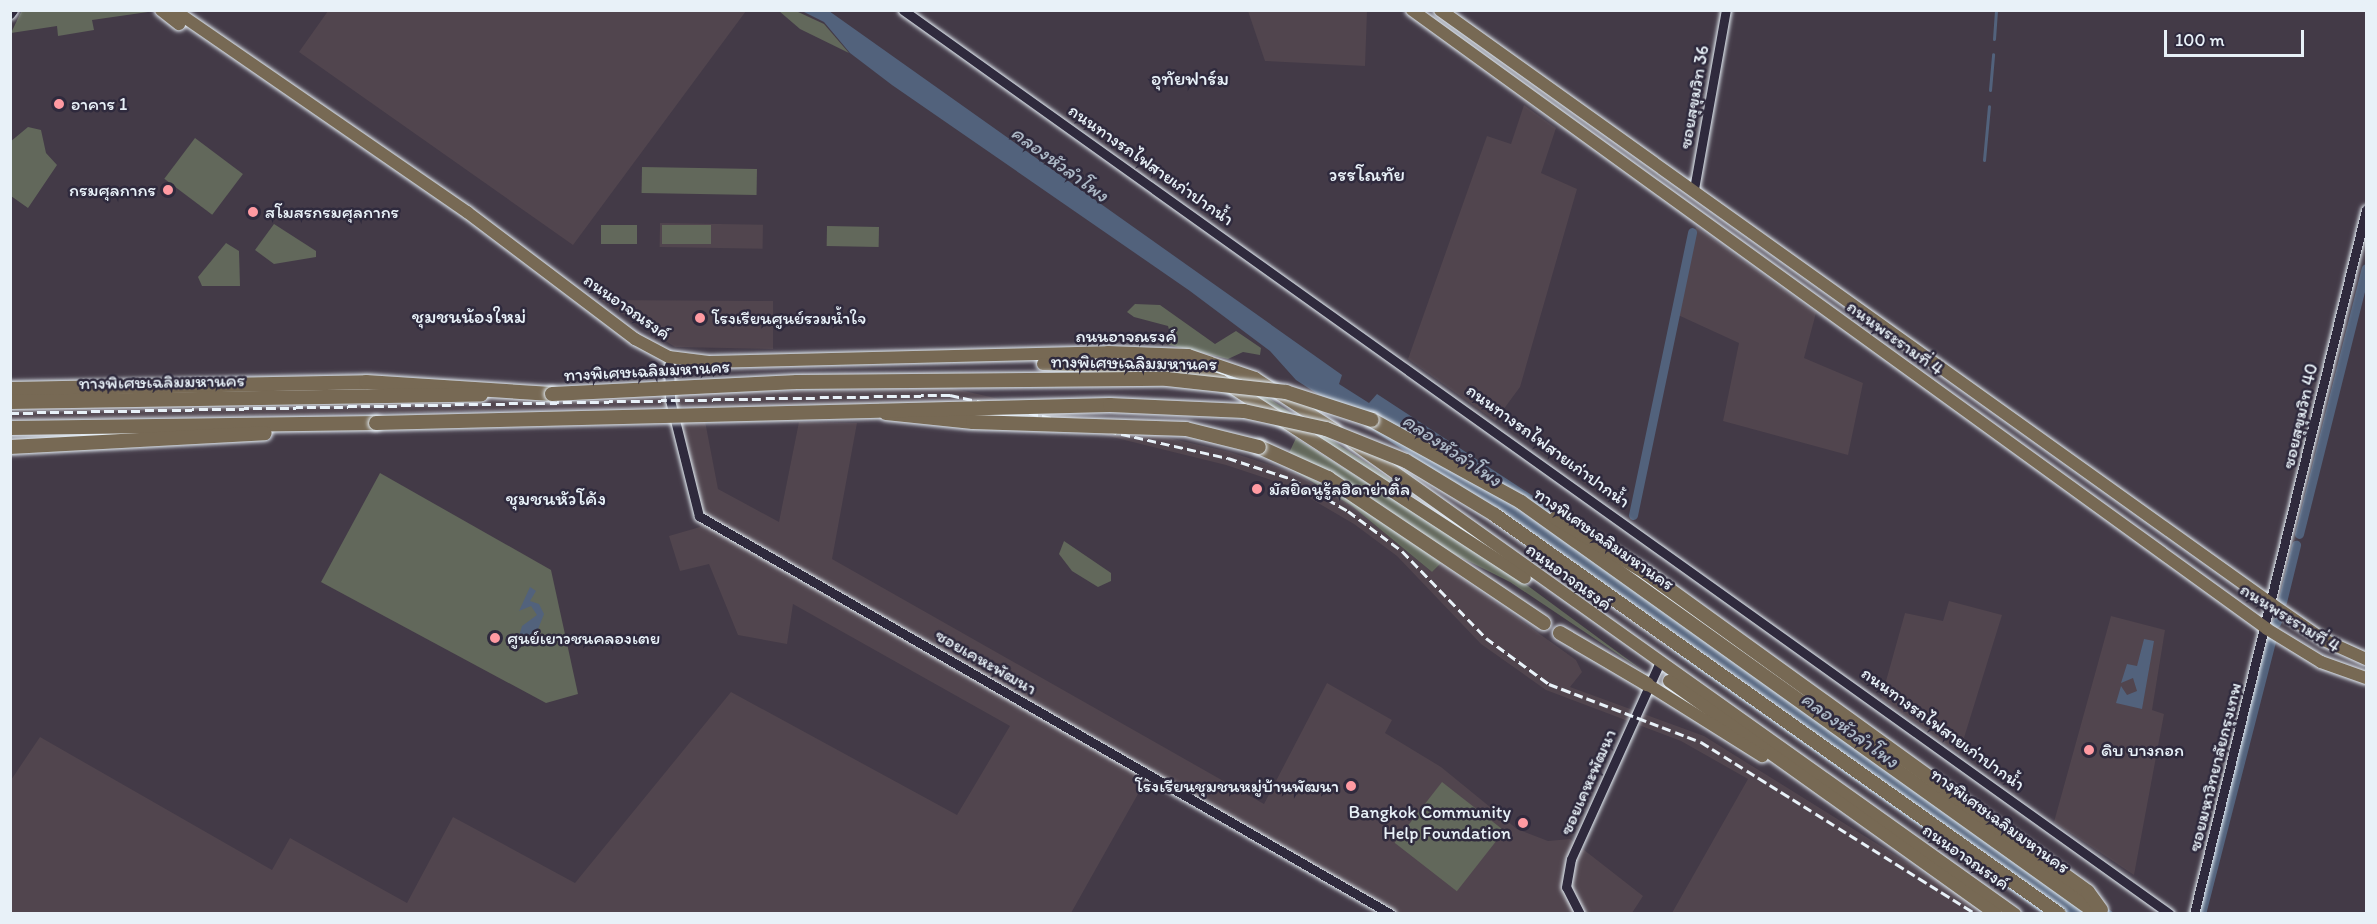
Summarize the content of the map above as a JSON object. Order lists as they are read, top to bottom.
{
  "streets": {
    "highway": ["ทางพิเศษเฉลิมมหานคร"],
    "main road": ["ถนนอาจณรงค์", "ถนนพระรามที่ 4"],
    "street": [
      "ซอยสุขุมวิท 36",
      "ถนนทางรถไฟสายเก่าปากน้ำ",
      "ซอยสุขุมวิท 40",
      "ซอยเคหะพัฒนา",
      "ซอยมหาวิทยาลัยกรุงเทพ"
    ]
  },
  "crossings": [
    ["ซอยสุขุมวิท 36", "ถนนพระรามที่ 4"],
    ["ถนนอาจณรงค์", "ซอยเคหะพัฒนา"],
    ["ถนนพระรามที่ 4", "ซอยสุขุมวิท 40"],
    ["ถนนพระรามที่ 4", "ซอยมหาวิทยาลัยกรุงเทพ"],
    ["ซอยสุขุมวิท 40", "ซอยมหาวิทยาลัยกรุงเทพ"]
  ],
  "districts": [
    "อุทัยฟาร์ม",
    "วรรโณทัย",
    "ชุมชนน้องใหม่",
    "ชุมชนหัวโค้ง"
  ],
  "water": ["คลองหัวลำโพง"],
  "places": [
    "อาคาร 1",
    "กรมศุลกากร",
    "สโมสรกรมศุลกากร",
    "โรงเรียนศูนย์รวมน้ำใจ",
    "มัสยิดนูรู้ลฮิดาย่าติ้ล",
    "ศูนย์เยาวชนคลองเตย",
    "ดิบ บางกอก",
    "โรงเรียนชุมชนหมู่บ้านพัฒนา",
    "Bangkok Community Help Foundation"
  ],
  "scale_bar": "100 m"
}
